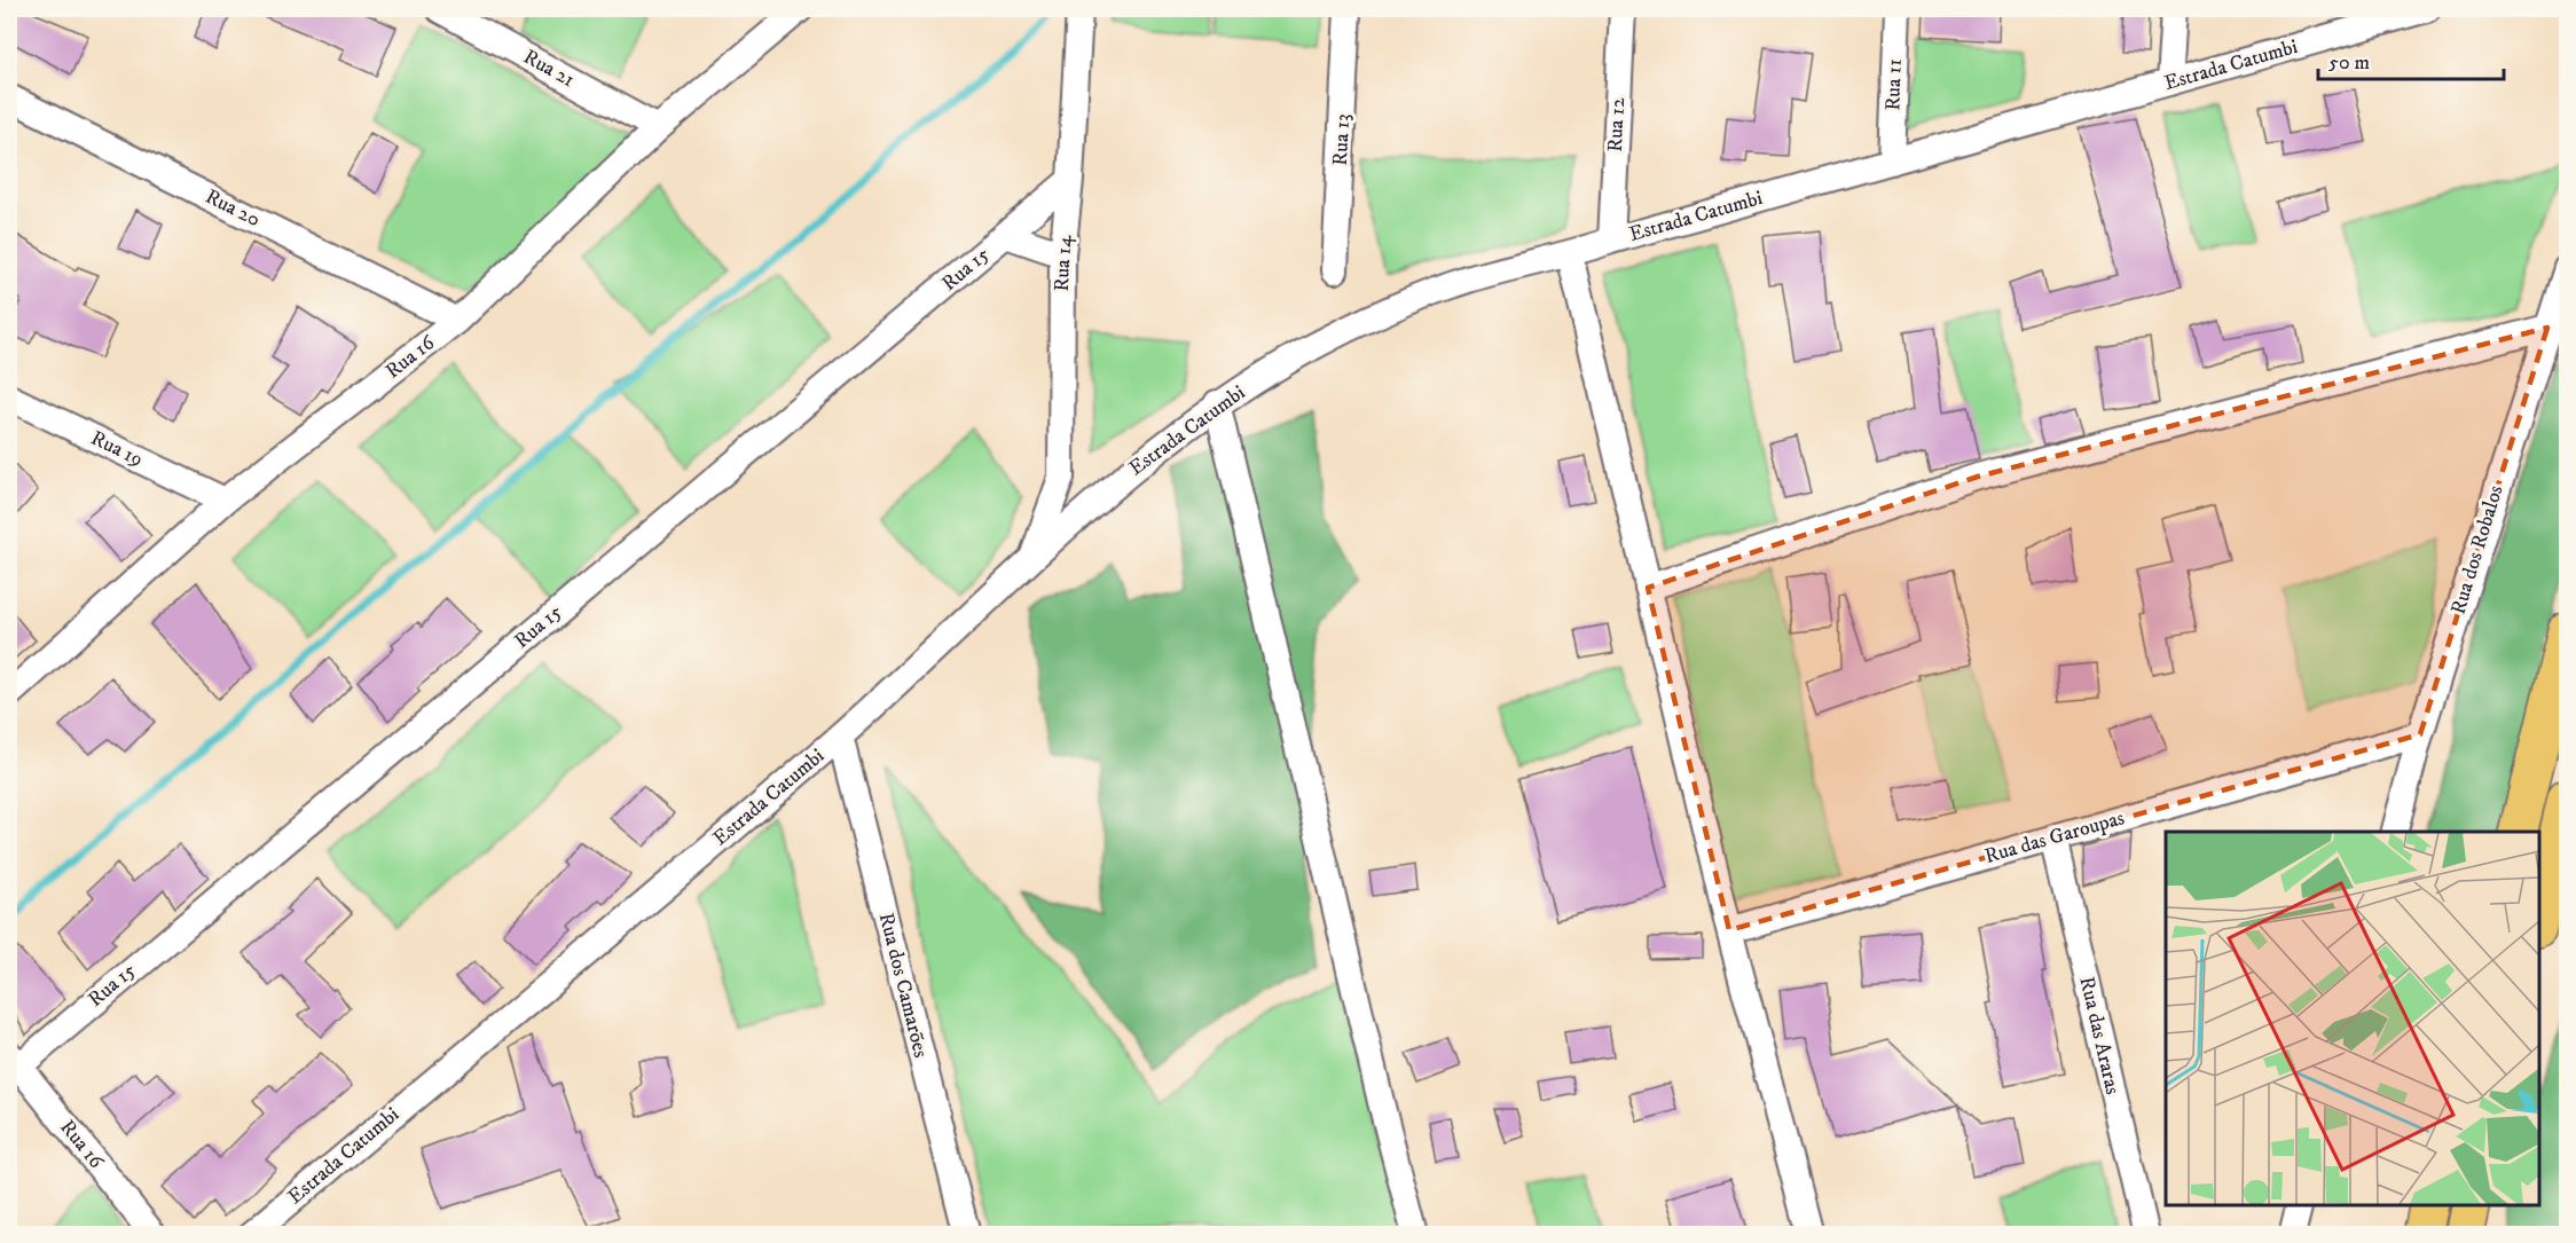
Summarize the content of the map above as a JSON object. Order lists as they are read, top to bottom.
{
  "streets": {
    "street": [
      "Estrada Catumbi",
      "Rua 21",
      "Rua 11",
      "Rua 12",
      "Rua 13",
      "Rua 20",
      "Rua 14",
      "Rua 15",
      "Rua 16",
      "Rua 19",
      "Rua dos Robalos",
      "Rua das Garoupas",
      "Rua dos Camarões",
      "Rua das Araras"
    ]
  },
  "crossings": [
    ["Estrada Catumbi", "Rua 11"],
    ["Estrada Catumbi", "Rua 12"],
    ["Estrada Catumbi", "Rua 14"],
    ["Estrada Catumbi", "Rua dos Camarões"],
    ["Rua 21", "Rua 16"],
    ["Rua 20", "Rua 16"],
    ["Rua 14", "Rua 15"],
    ["Rua 15", "Rua 16"],
    ["Rua 16", "Rua 19"],
    ["Rua dos Robalos", "Rua das Garoupas"],
    ["Rua das Garoupas", "Rua das Araras"]
  ],
  "scale_bar": "50 m"
}
